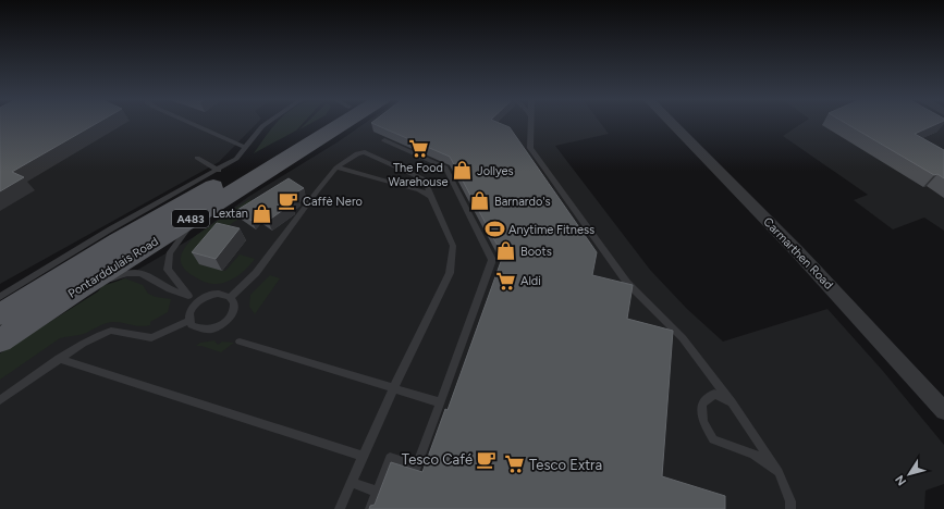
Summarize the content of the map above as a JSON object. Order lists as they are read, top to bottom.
{
  "streets": {
    "main road": ["A483", "Pontarddulais Road"],
    "street": ["Carmarthen Road"]
  },
  "places": {
    "supermarket": ["The Food Warehouse", "Aldi", "Tesco Extra"],
    "shop": [
      "Jollyes",
      "Barnardo's",
      "Lextan",
      "Boots"
    ],
    "cafe": ["Caffè Nero", "Tesco Café"],
    "sports": ["Anytime Fitness"]
  },
  "north": "bottom left"
}
